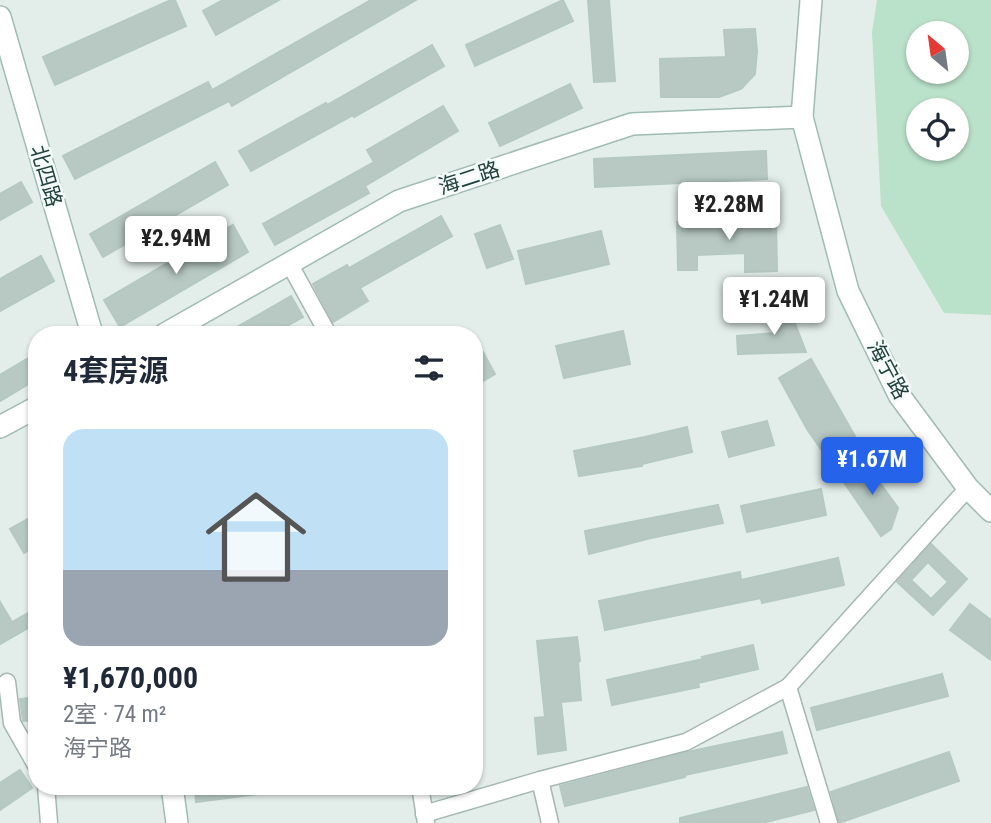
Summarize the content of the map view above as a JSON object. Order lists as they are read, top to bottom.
{
  "streets": {
    "street": ["北四路", "海二路", "海宁路"]
  },
  "crossings": [
    ["海二路", "海宁路"]
  ],
  "north": "top left",
  "page": {
    "price": [
      "¥2.28M",
      "¥2.94M",
      "¥1.24M",
      "¥1.67M"
    ],
    "heading": "4套房源",
    "list": [
      {
        "name": "¥1,670,000",
        "note": "2室 · 74 m² · 海宁路"
      }
    ]
  }
}
